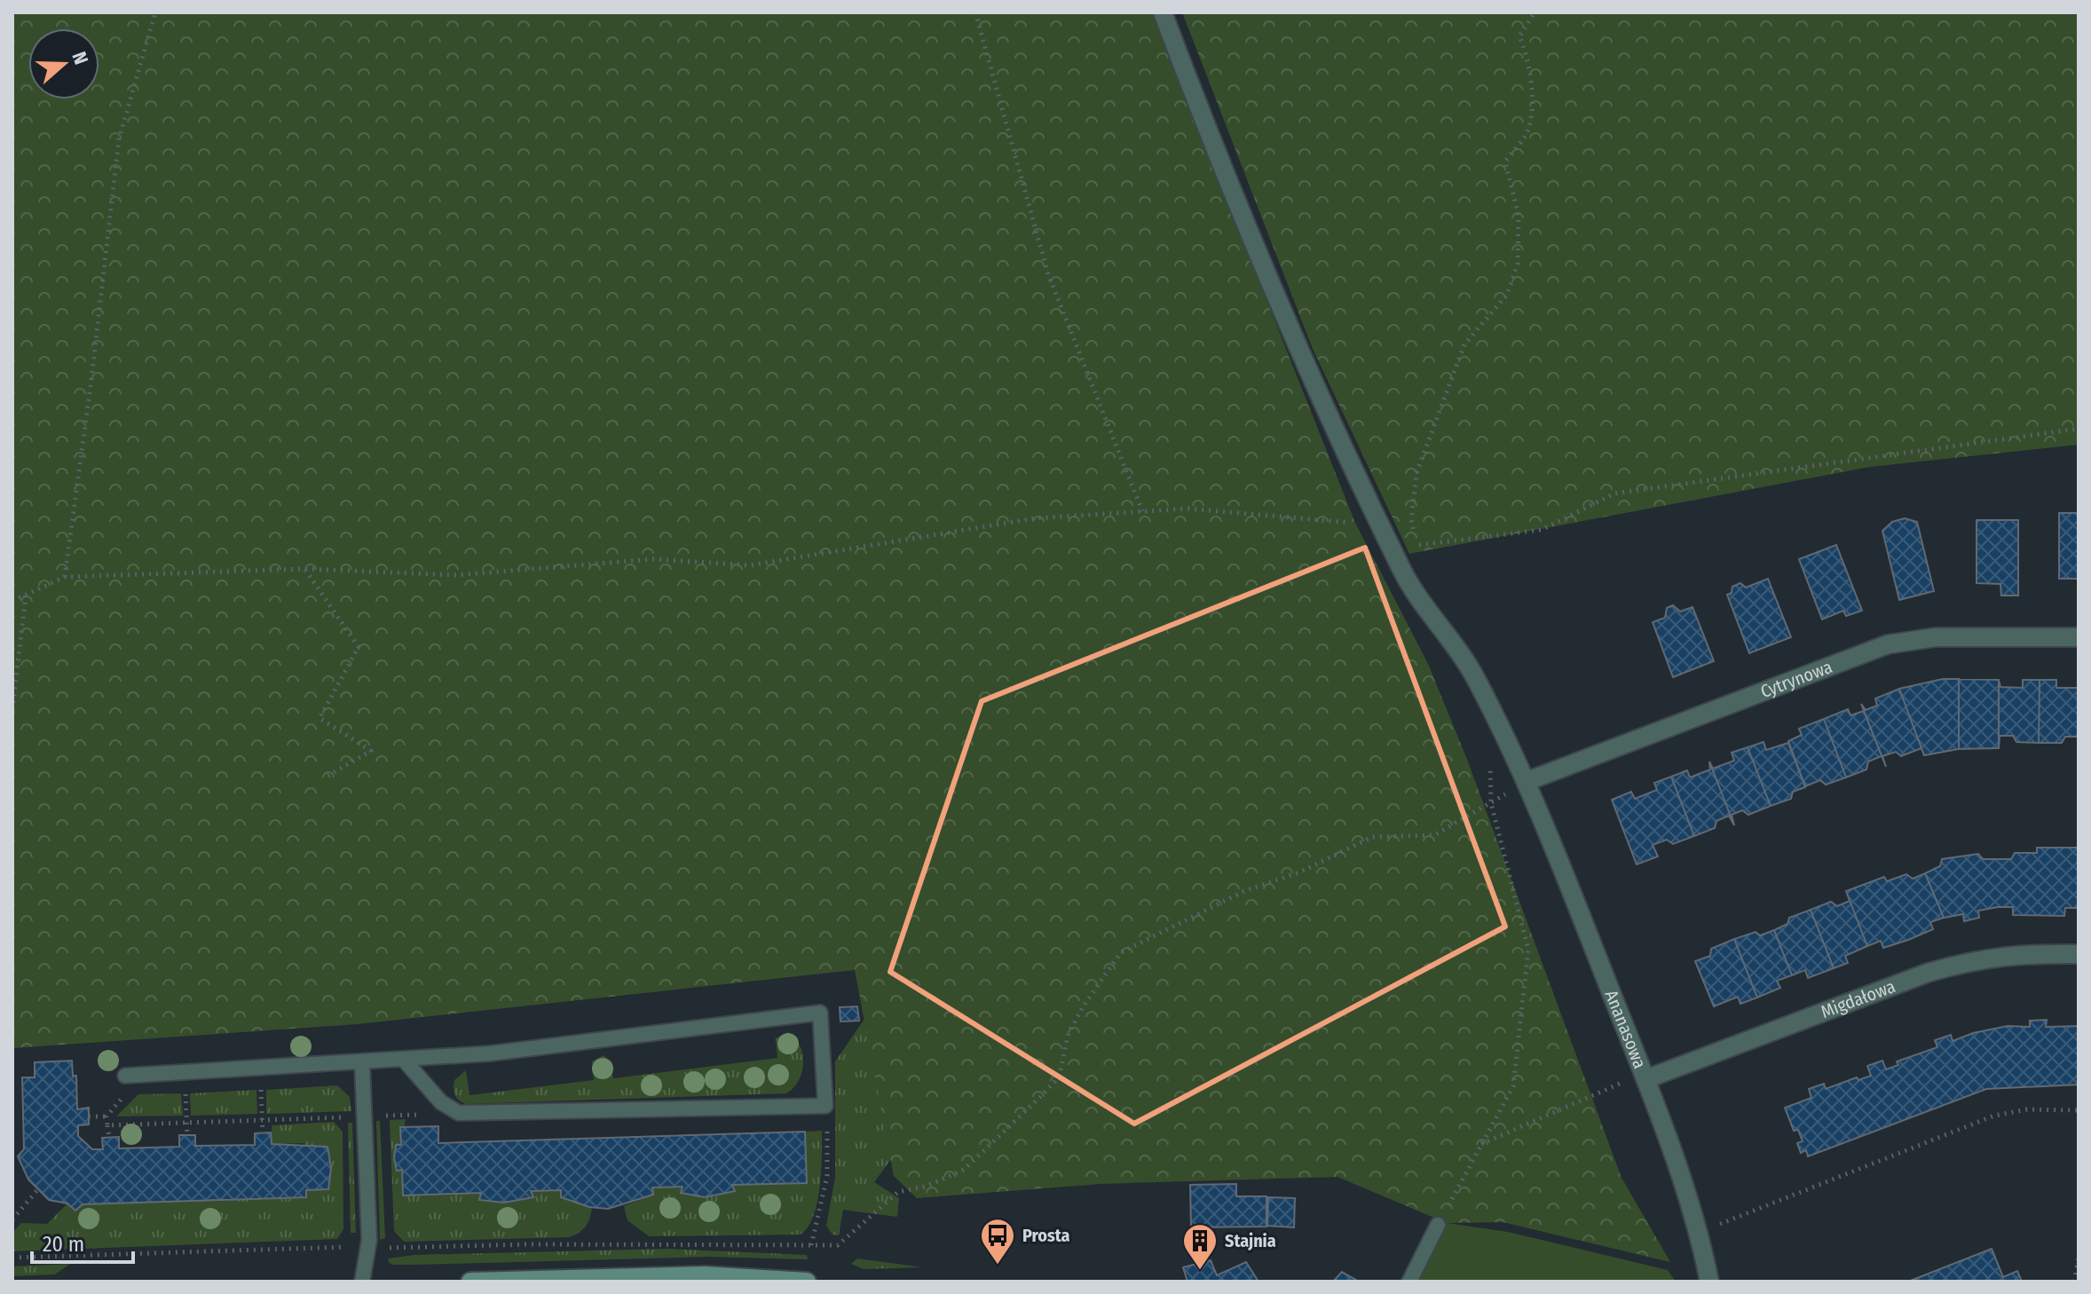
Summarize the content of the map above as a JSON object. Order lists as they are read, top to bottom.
{
  "streets": {
    "street": ["Cytrynowa", "Migdałowa", "Ananasowa"]
  },
  "crossings": [
    ["Cytrynowa", "Ananasowa"],
    ["Migdałowa", "Ananasowa"]
  ],
  "places": {
    "bus stop": ["Prosta"],
    "building": ["Stajnia"]
  },
  "scale_bar": "20 m",
  "north": "right"
}
